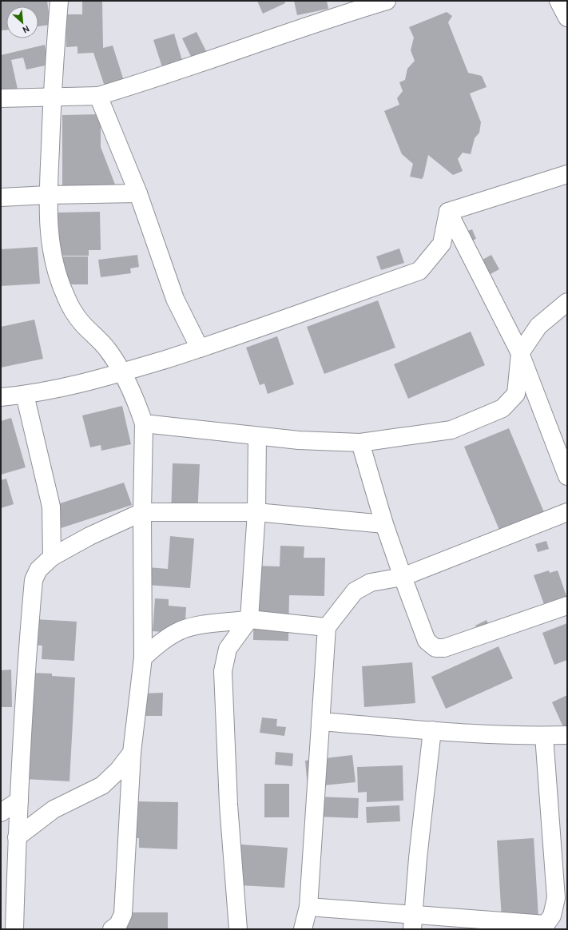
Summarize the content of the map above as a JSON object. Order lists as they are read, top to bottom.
{
  "north": "bottom right"
}
